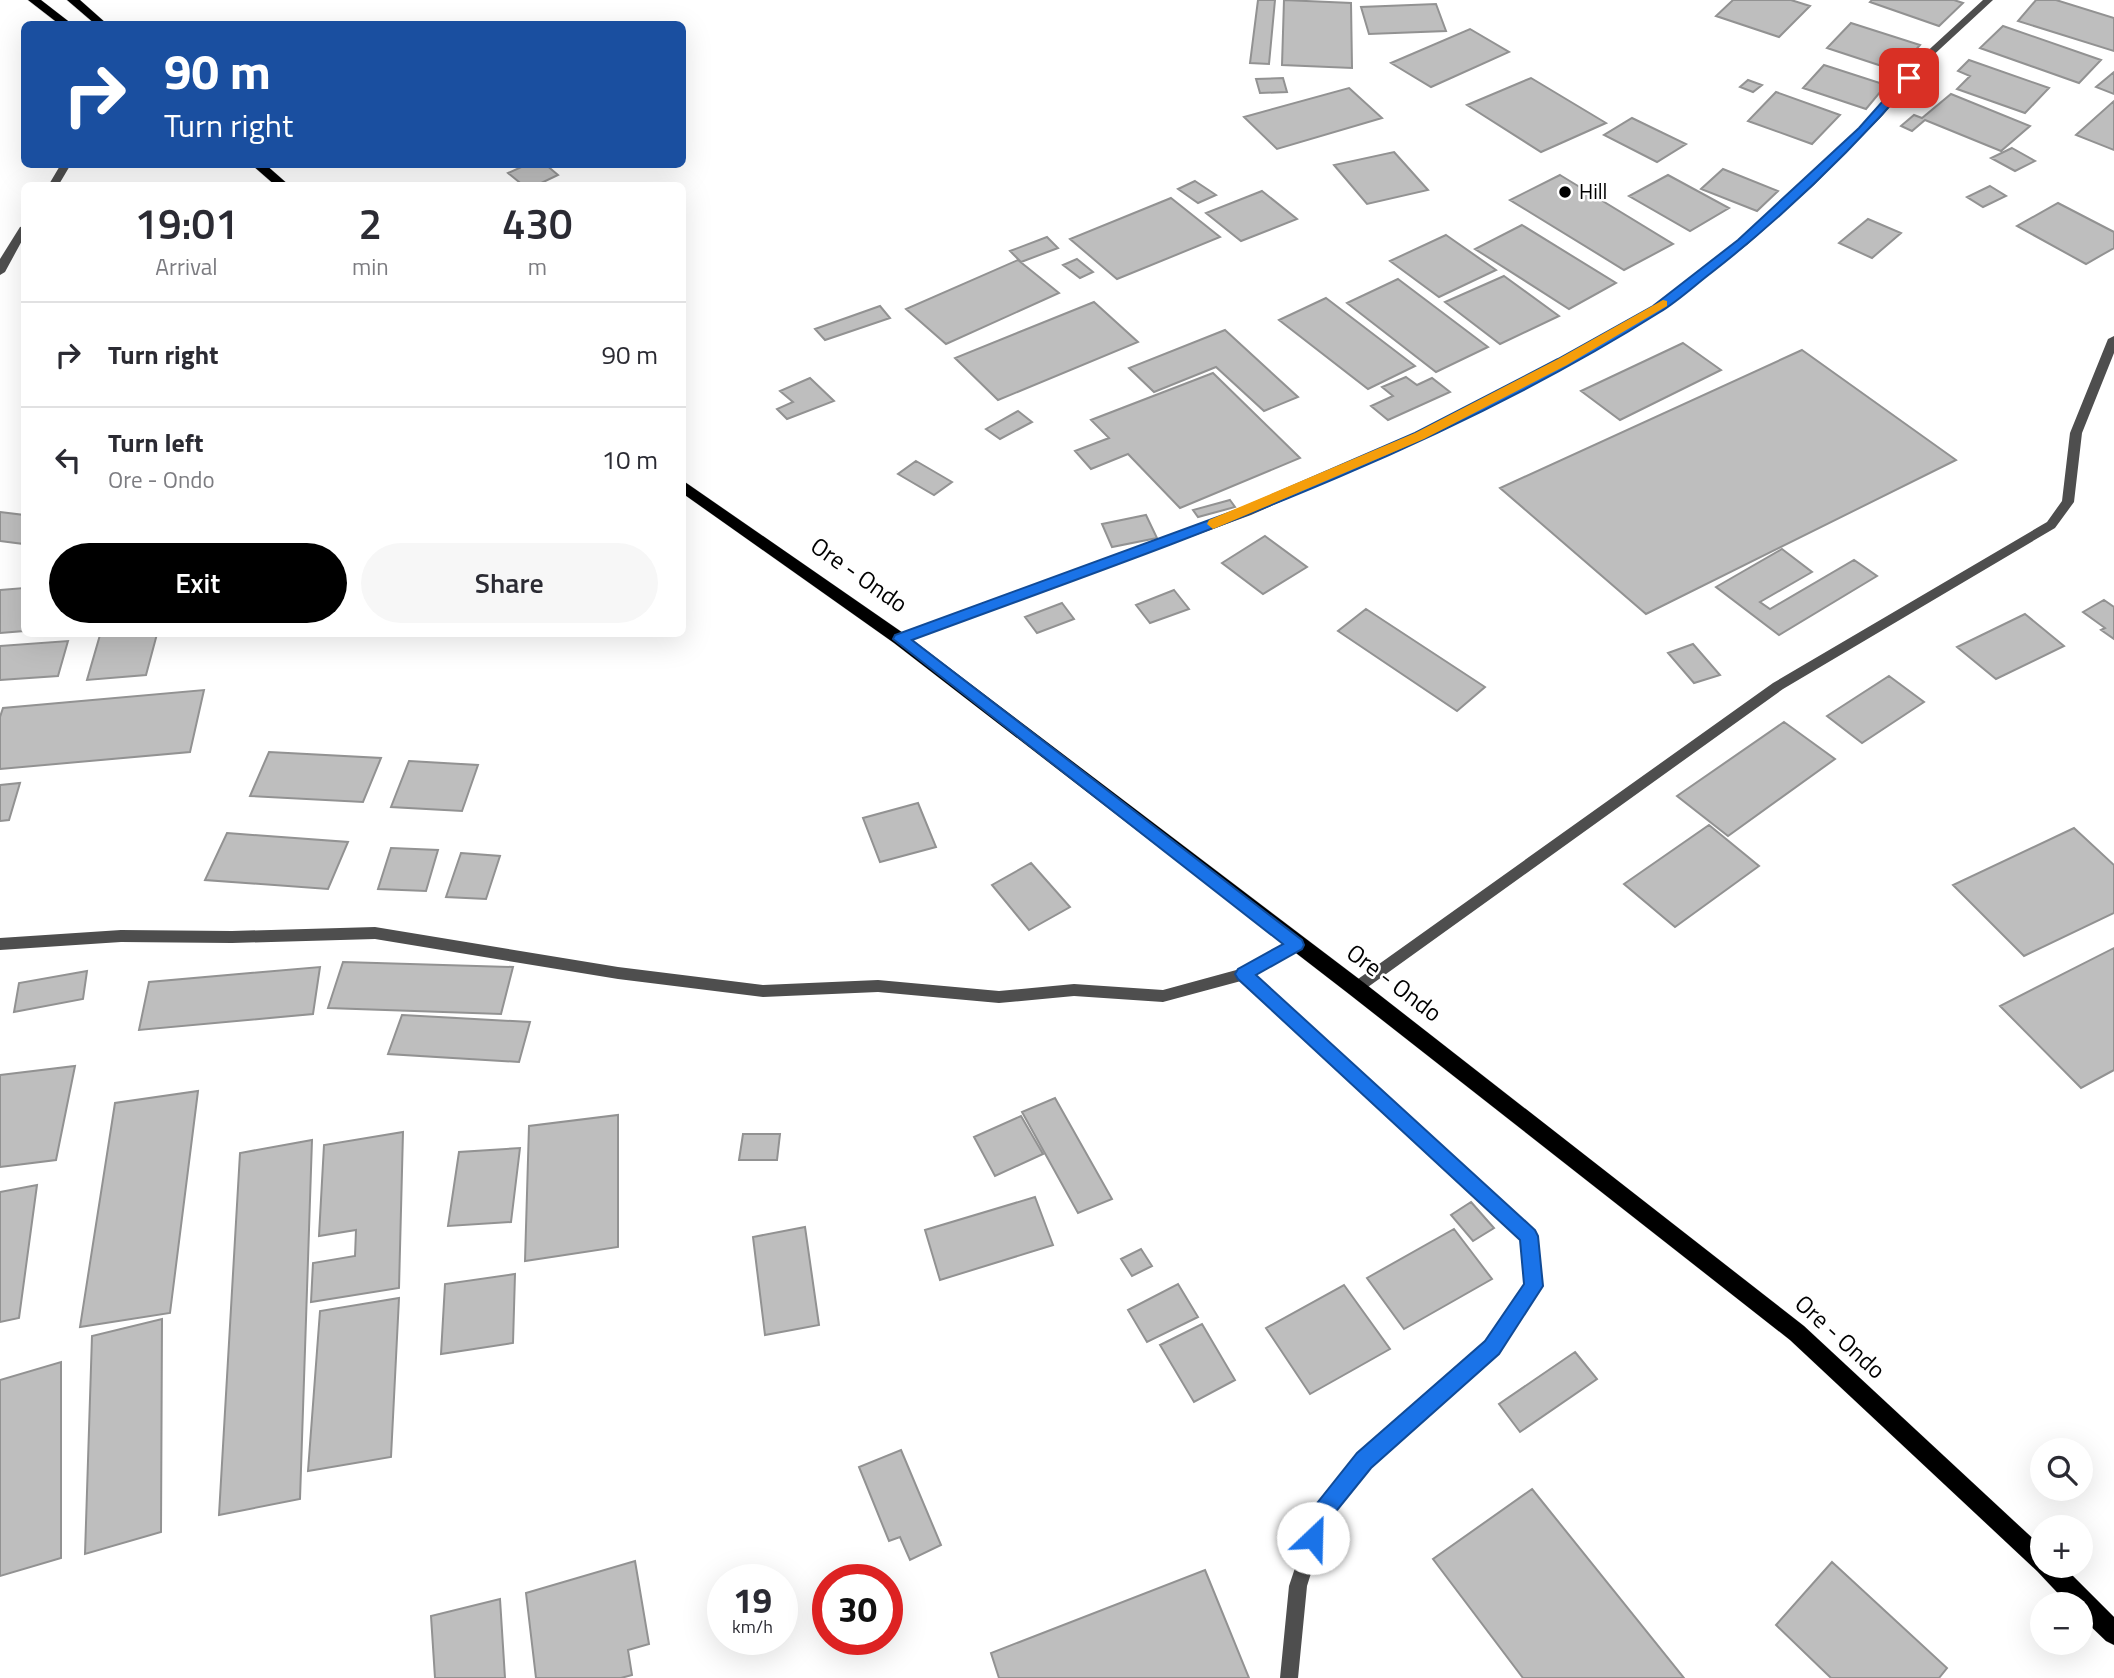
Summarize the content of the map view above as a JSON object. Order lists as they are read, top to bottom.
{
  "streets": {
    "main road": ["Ore - Ondo"]
  },
  "places": ["Hill"],
  "page": {
    "turn": ["90 m", "Turn right"],
    "eta": [
      "19:01",
      "Arrival",
      "2",
      "min",
      "430",
      "m"
    ],
    "list": [
      {
        "name": "Turn right",
        "value": "90 m"
      },
      {
        "name": "Turn left",
        "note": "Ore - Ondo",
        "value": "10 m"
      }
    ],
    "buttons": ["Exit", "Share"],
    "map_buttons": ["+", "−"],
    "speed": "19 km/h",
    "limit": "30"
  }
}
